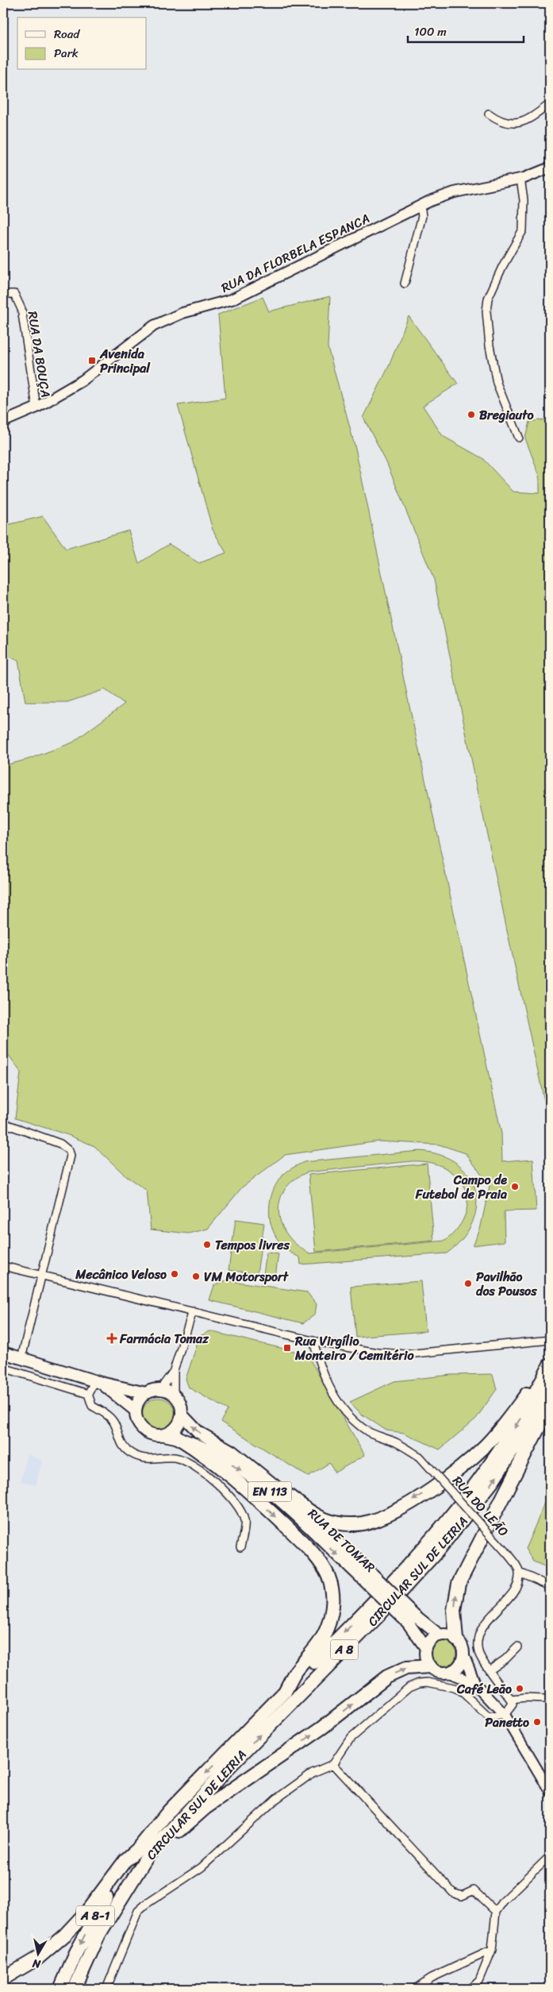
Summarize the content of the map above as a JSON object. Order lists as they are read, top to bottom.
{
  "streets": {
    "highway": ["CIRCULAR SUL DE LEIRIA", "A 8", "A 8-1"],
    "main road": ["EN 113", "RUA DE TOMAR"],
    "street": ["RUA DA FLORBELA ESPANCA", "RUA DA BOUÇA", "RUA DO LEÃO"]
  },
  "crossings": [
    ["RUA DA FLORBELA ESPANCA", "RUA DA BOUÇA"],
    ["CIRCULAR SUL DE LEIRIA", "A 8"],
    ["CIRCULAR SUL DE LEIRIA", "A 8-1"],
    ["A 8", "A 8-1"]
  ],
  "places": {
    "transit": ["Avenida Principal", "Rua Virgílio Monteiro / Cemitério"],
    "other": [
      "Bregiauto",
      "Campo de Futebol de Praia",
      "Tempos livres",
      "Mecânico Veloso",
      "VM Motorsport",
      "Pavilhão dos Pousos",
      "Café Leão",
      "Panetto"
    ],
    "health": ["Farmácia Tomaz"]
  },
  "legend": ["Road", "Park"],
  "scale_bar": "100 m",
  "north": "bottom"
}
